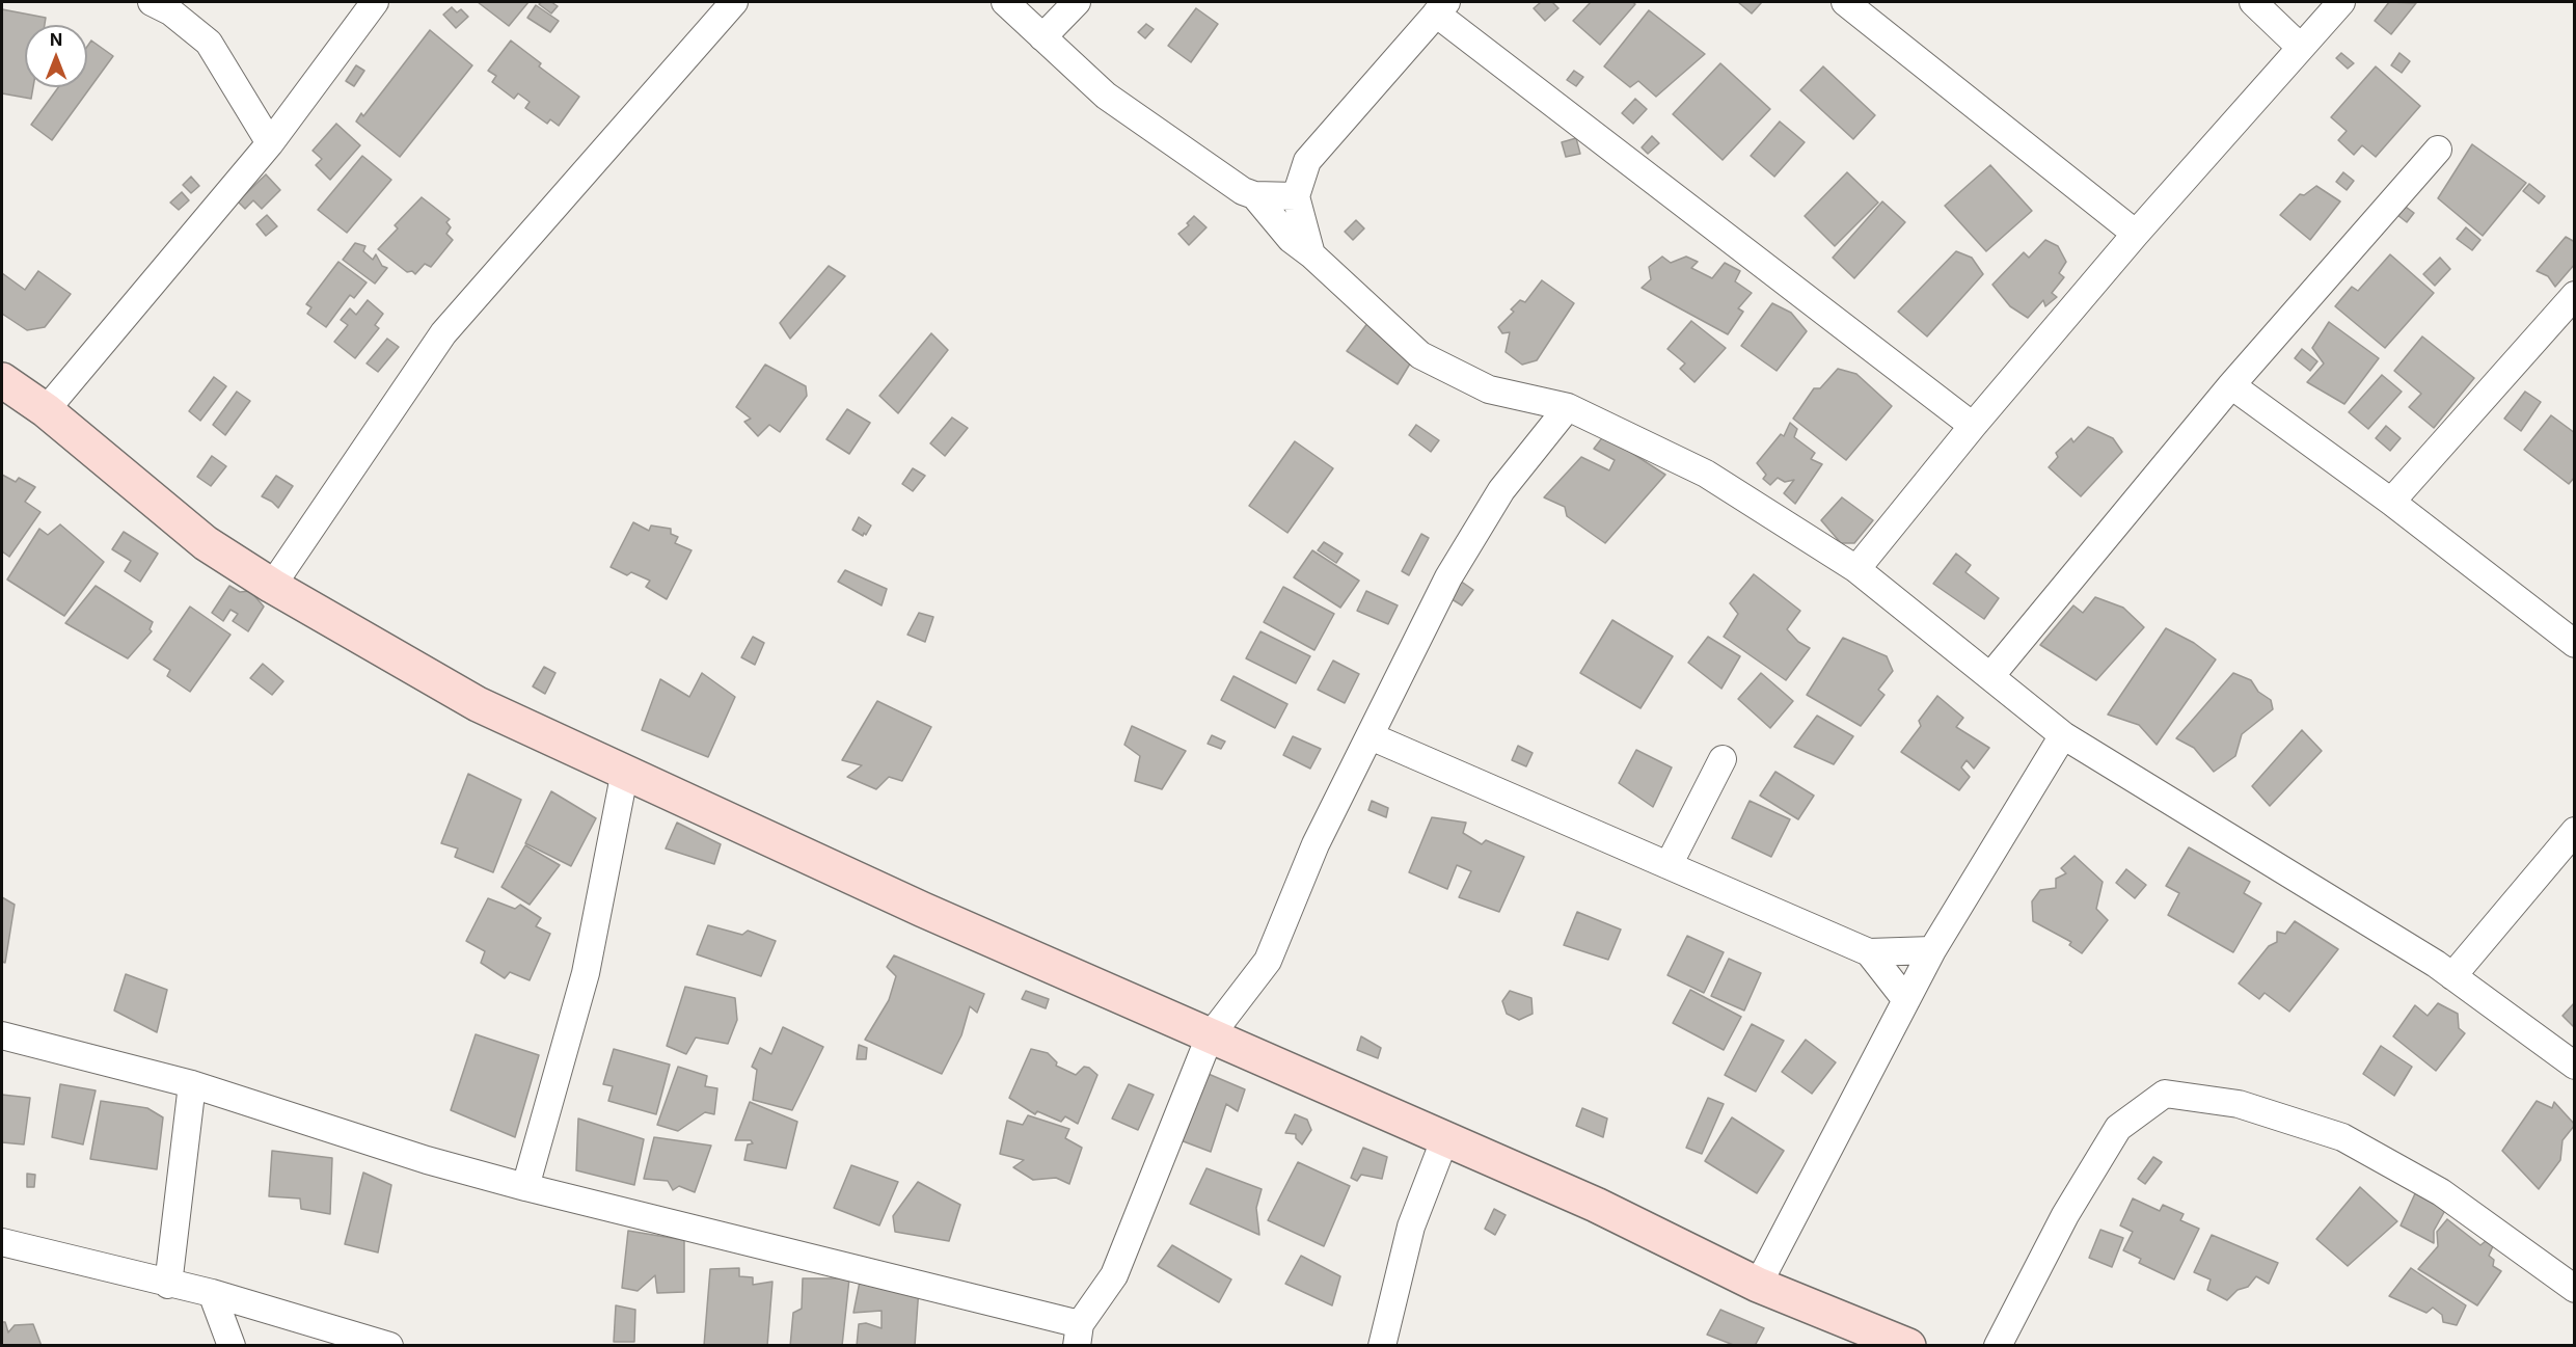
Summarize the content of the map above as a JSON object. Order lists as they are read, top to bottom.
{
  "north": "top"
}
